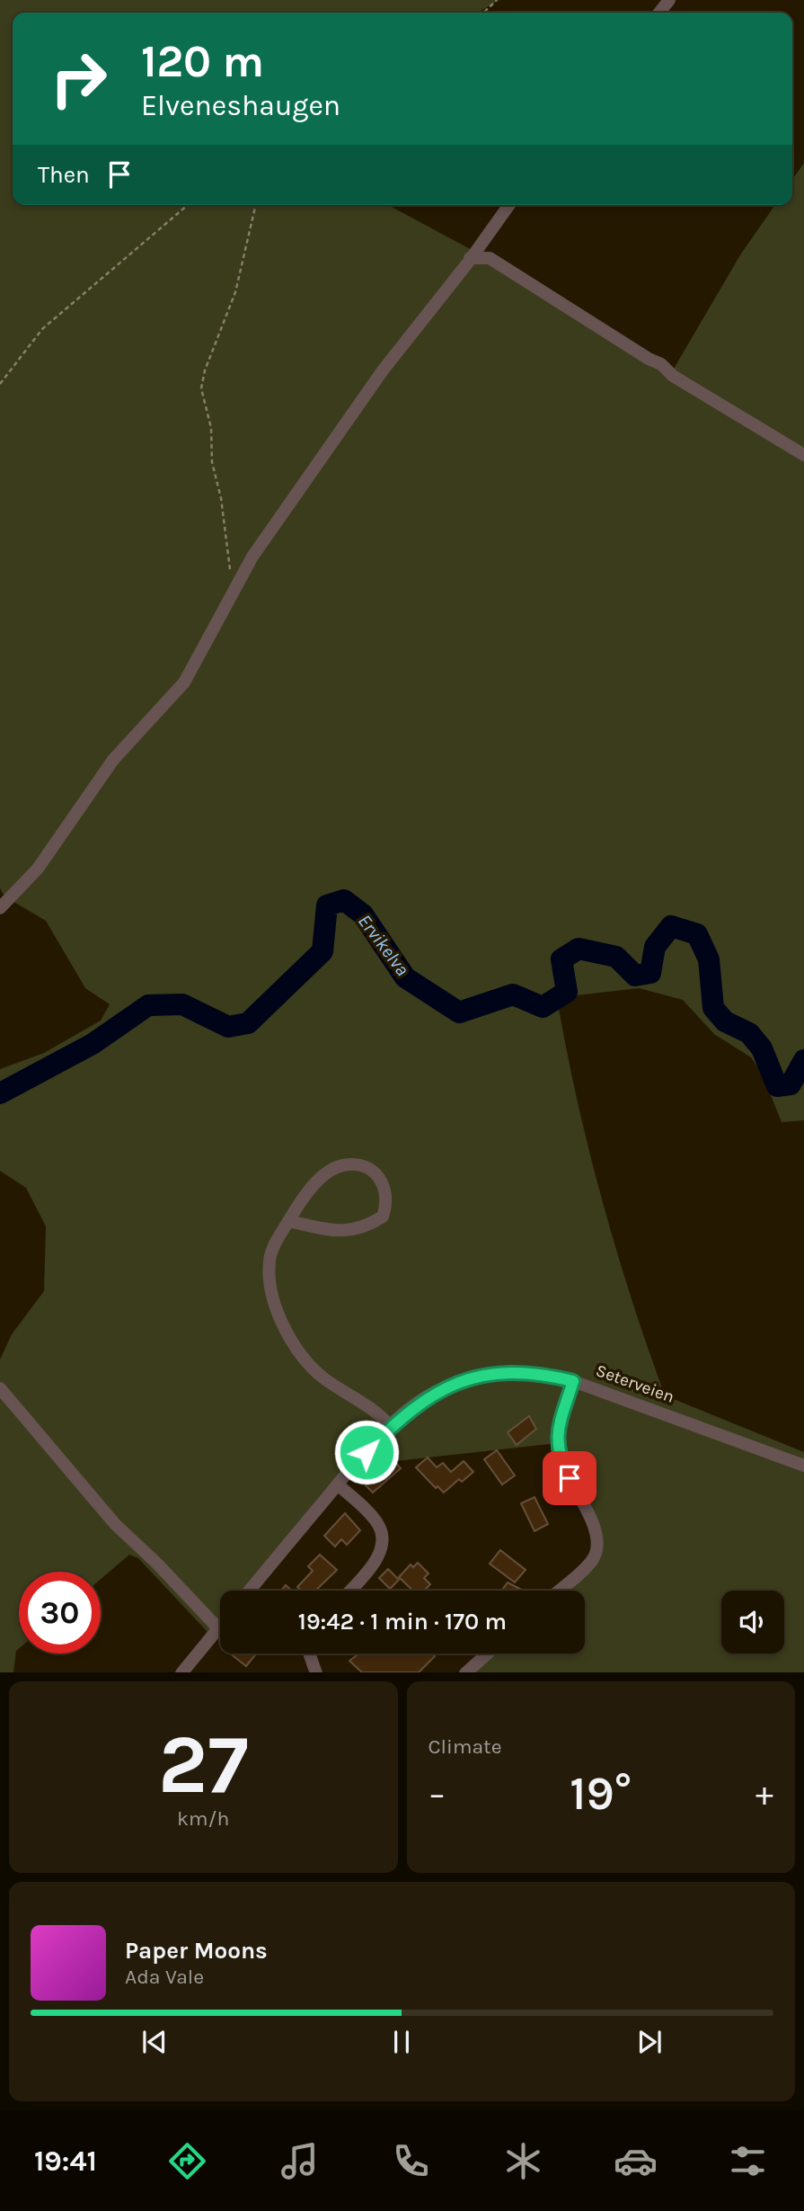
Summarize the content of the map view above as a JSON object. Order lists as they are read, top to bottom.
{
  "streets": {
    "street": ["Seterveien"]
  },
  "water": ["Ervikelva"],
  "page": {
    "turn": ["120 m", "Elveneshaugen"],
    "then": "Then",
    "limit": "30",
    "trip": "19:42 · 1 min · 170 m",
    "tile": [
      ["27", "km/h"],
      "Climate"
    ],
    "heat": ["−", "19°", "+"],
    "song": ["Paper Moons", "Ada Vale"],
    "tabs": "19:41"
  }
}
